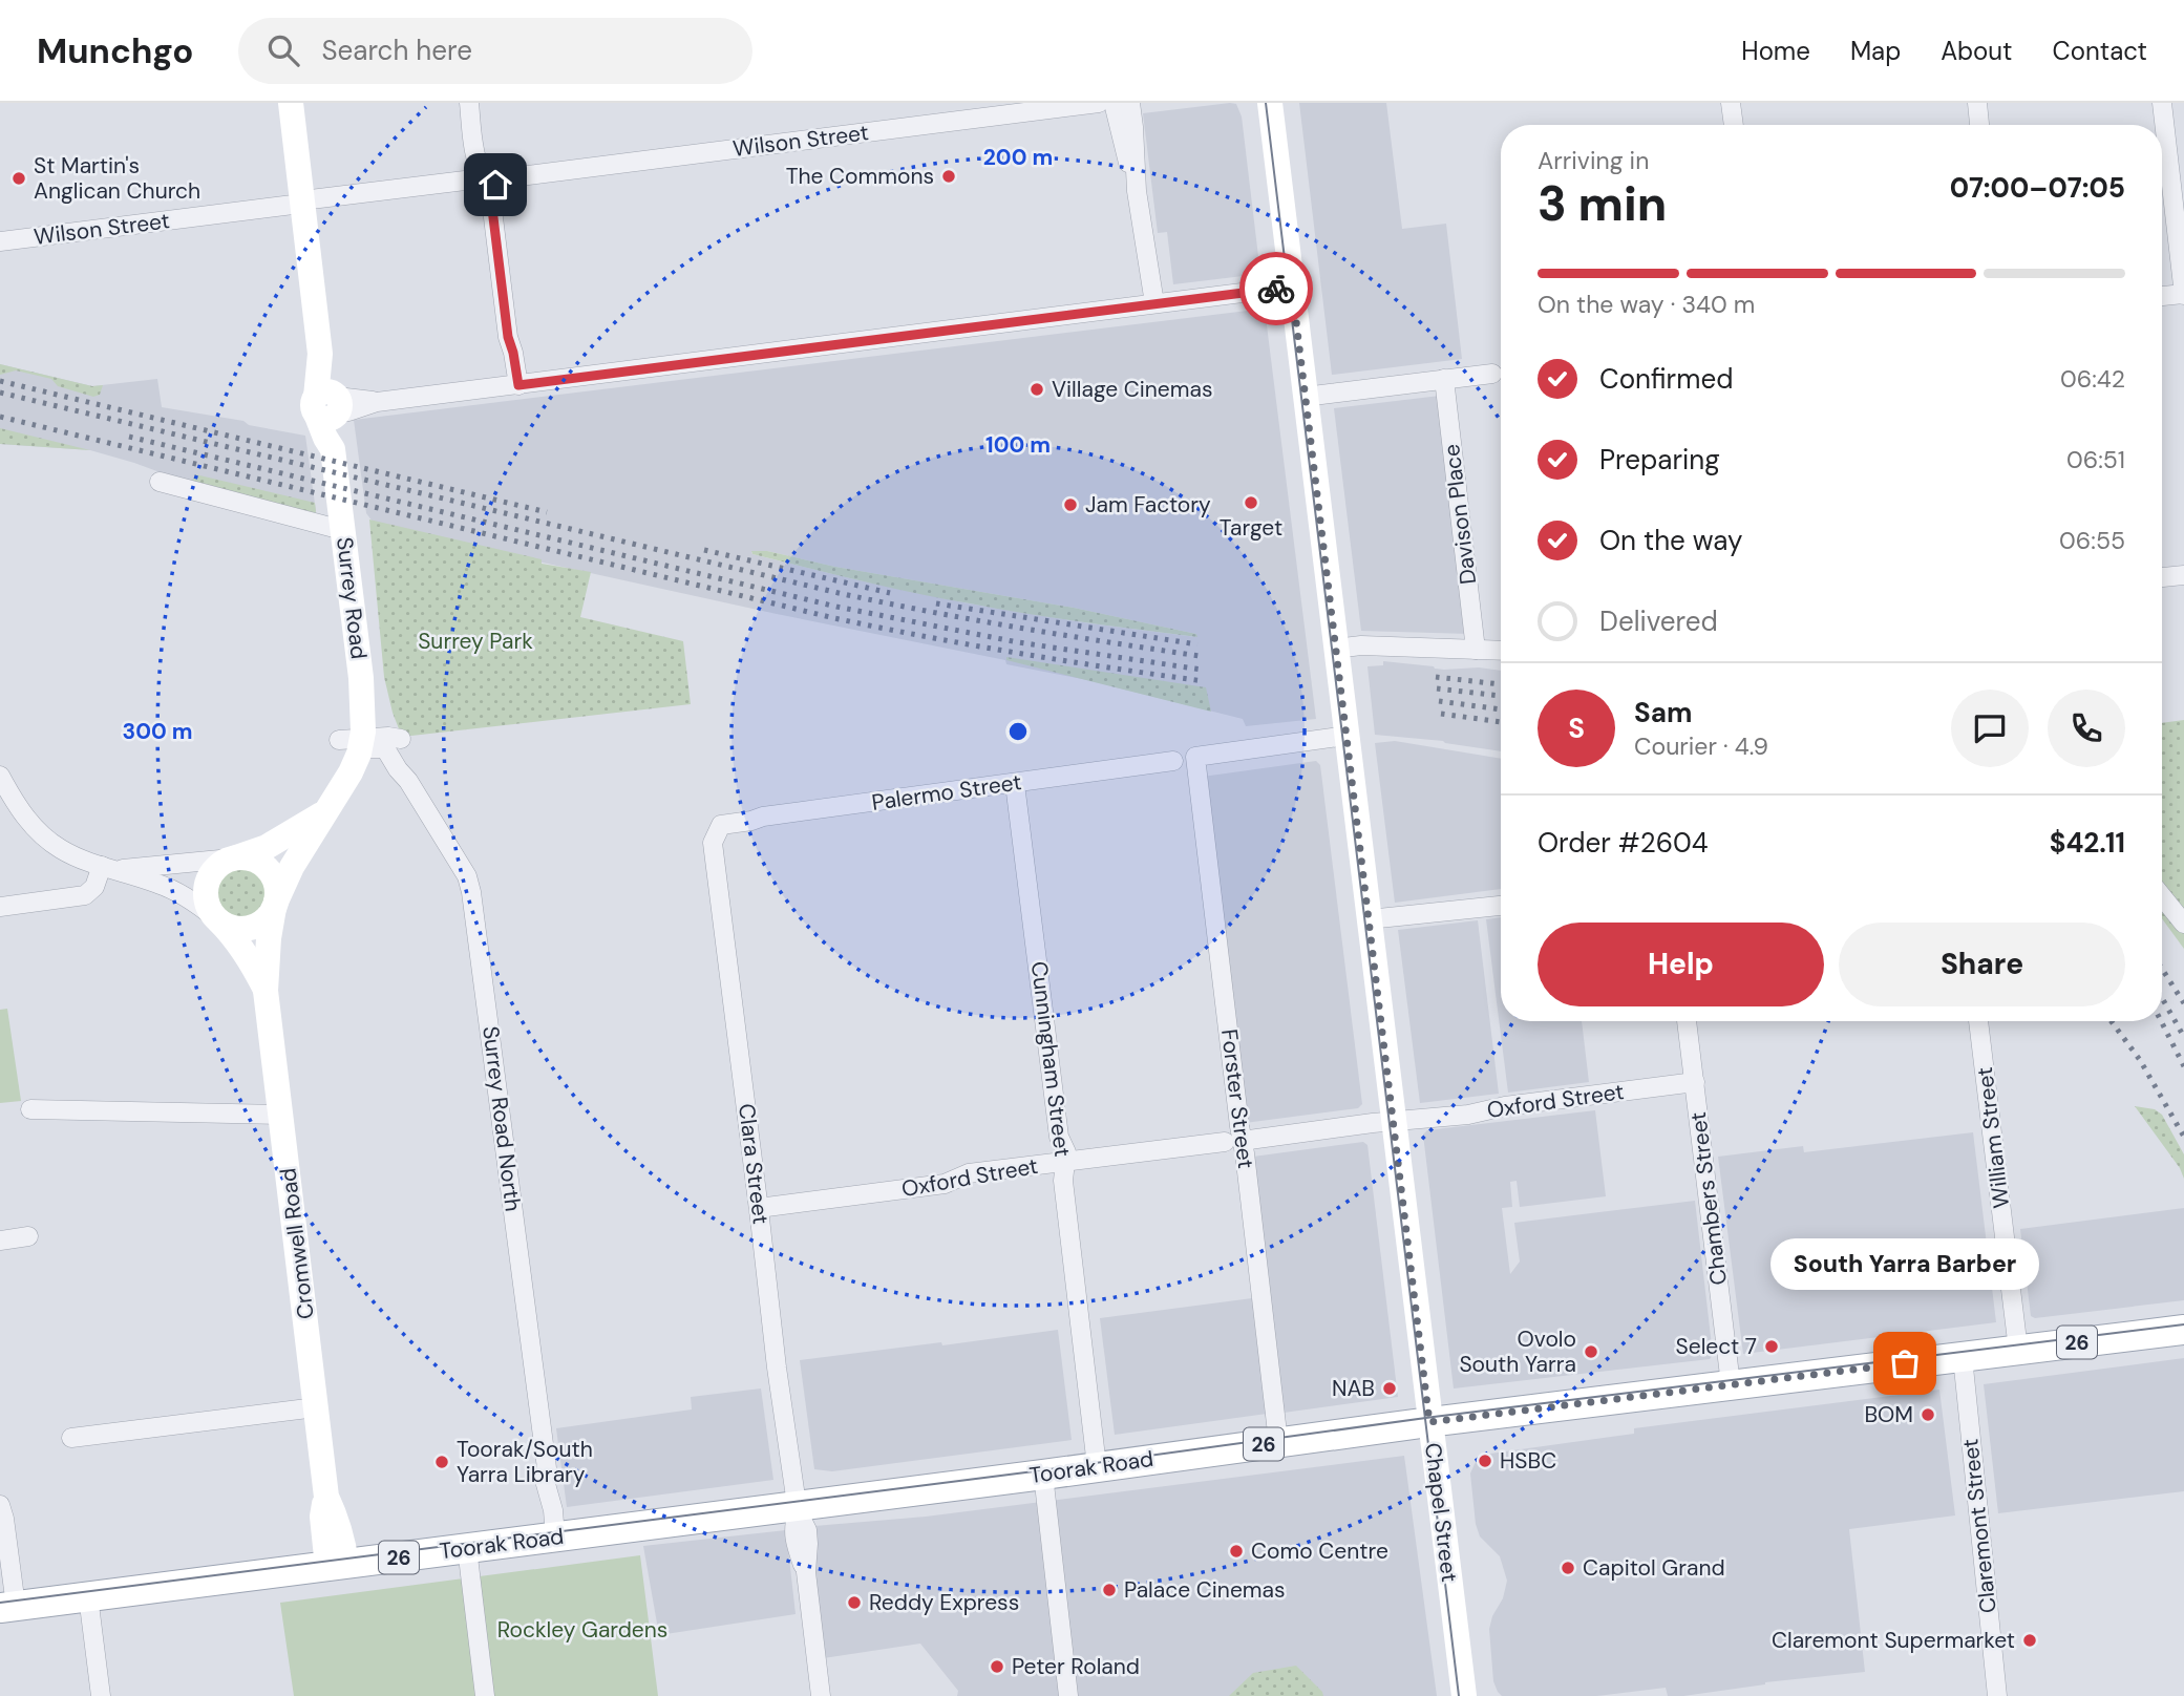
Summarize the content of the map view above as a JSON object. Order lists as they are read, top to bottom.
{
  "streets": {
    "main road": ["26", "Toorak Road"],
    "street": [
      "Wilson Street",
      "Davison Place",
      "Surrey Road",
      "Palermo Street",
      "Cunningham Street",
      "Forster Street",
      "Oxford Street",
      "Surrey Road North",
      "William Street",
      "Clara Street",
      "Chambers Street",
      "Cromwell Road",
      "Chapel Street",
      "Claremont Street"
    ]
  },
  "crossings": [
    ["Wilson Street", "Surrey Road"],
    ["Surrey Road", "Surrey Road North"],
    ["Palermo Street", "Cunningham Street"],
    ["Palermo Street", "Clara Street"],
    ["Cunningham Street", "Oxford Street"],
    ["Cunningham Street", "Toorak Road"],
    ["Forster Street", "Oxford Street"],
    ["Forster Street", "Toorak Road"],
    ["Forster Street", "Chapel Street"],
    ["Oxford Street", "Clara Street"],
    ["Oxford Street", "Chambers Street"],
    ["Oxford Street", "Chapel Street"],
    ["Surrey Road North", "Toorak Road"],
    ["William Street", "Toorak Road"],
    ["Clara Street", "Toorak Road"],
    ["Chambers Street", "Toorak Road"],
    ["Cromwell Road", "Toorak Road"],
    ["Toorak Road", "Chapel Street"],
    ["Toorak Road", "Claremont Street"]
  ],
  "parks": ["Surrey Park", "Rockley Gardens"],
  "places": [
    "The Commons",
    "St Martin's Anglican Church",
    "Village Cinemas",
    "Target",
    "Jam Factory",
    "Select 7",
    "Ovolo South Yarra",
    "South Yarra Barber",
    "NAB",
    "BOM",
    "HSBC",
    "Toorak/South Yarra Library",
    "Como Centre",
    "Capitol Grand",
    "Palace Cinemas",
    "Reddy Express",
    "Claremont Supermarket",
    "Peter Roland"
  ],
  "page": {
    "header": "Munchgo",
    "search": "Search here",
    "nav": [
      "Home",
      "Map",
      "About",
      "Contact"
    ],
    "heading": ["3 min", "Arriving in", "07:00–07:05"],
    "panel": [
      "Sam",
      "Courier · 4.9",
      "Order #2604",
      "$42.11"
    ],
    "bar": "On the way · 340 m",
    "list": [
      ["Confirmed", "06:42"],
      ["Preparing", "06:51"],
      ["On the way", "06:55"],
      "Delivered"
    ],
    "round": "S",
    "buttons": ["Help", "Share"],
    "bubble": "South Yarra Barber"
  },
  "rings": ["200 m", "100 m", "300 m"]
}
